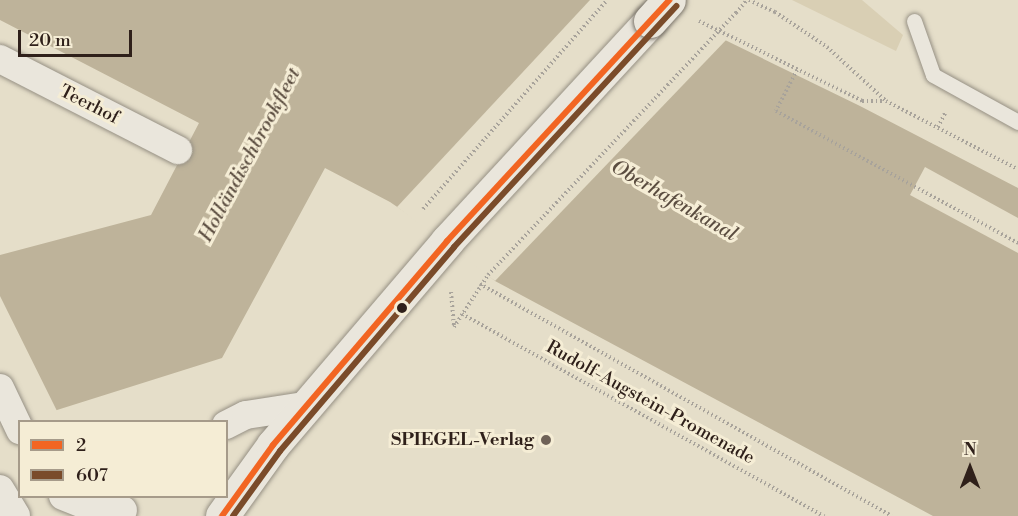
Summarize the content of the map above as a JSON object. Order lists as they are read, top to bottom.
{
  "streets": {
    "street": ["Teerhof"],
    "path": ["Rudolf-Augstein-Promenade"]
  },
  "water": ["Holländischbrookfleet", "Oberhafenkanal"],
  "places": ["SPIEGEL-Verlag"],
  "lines": ["transit line 2", "transit line 607"],
  "legend": ["2", "607"],
  "scale_bar": "20 m",
  "north": "top"
}
